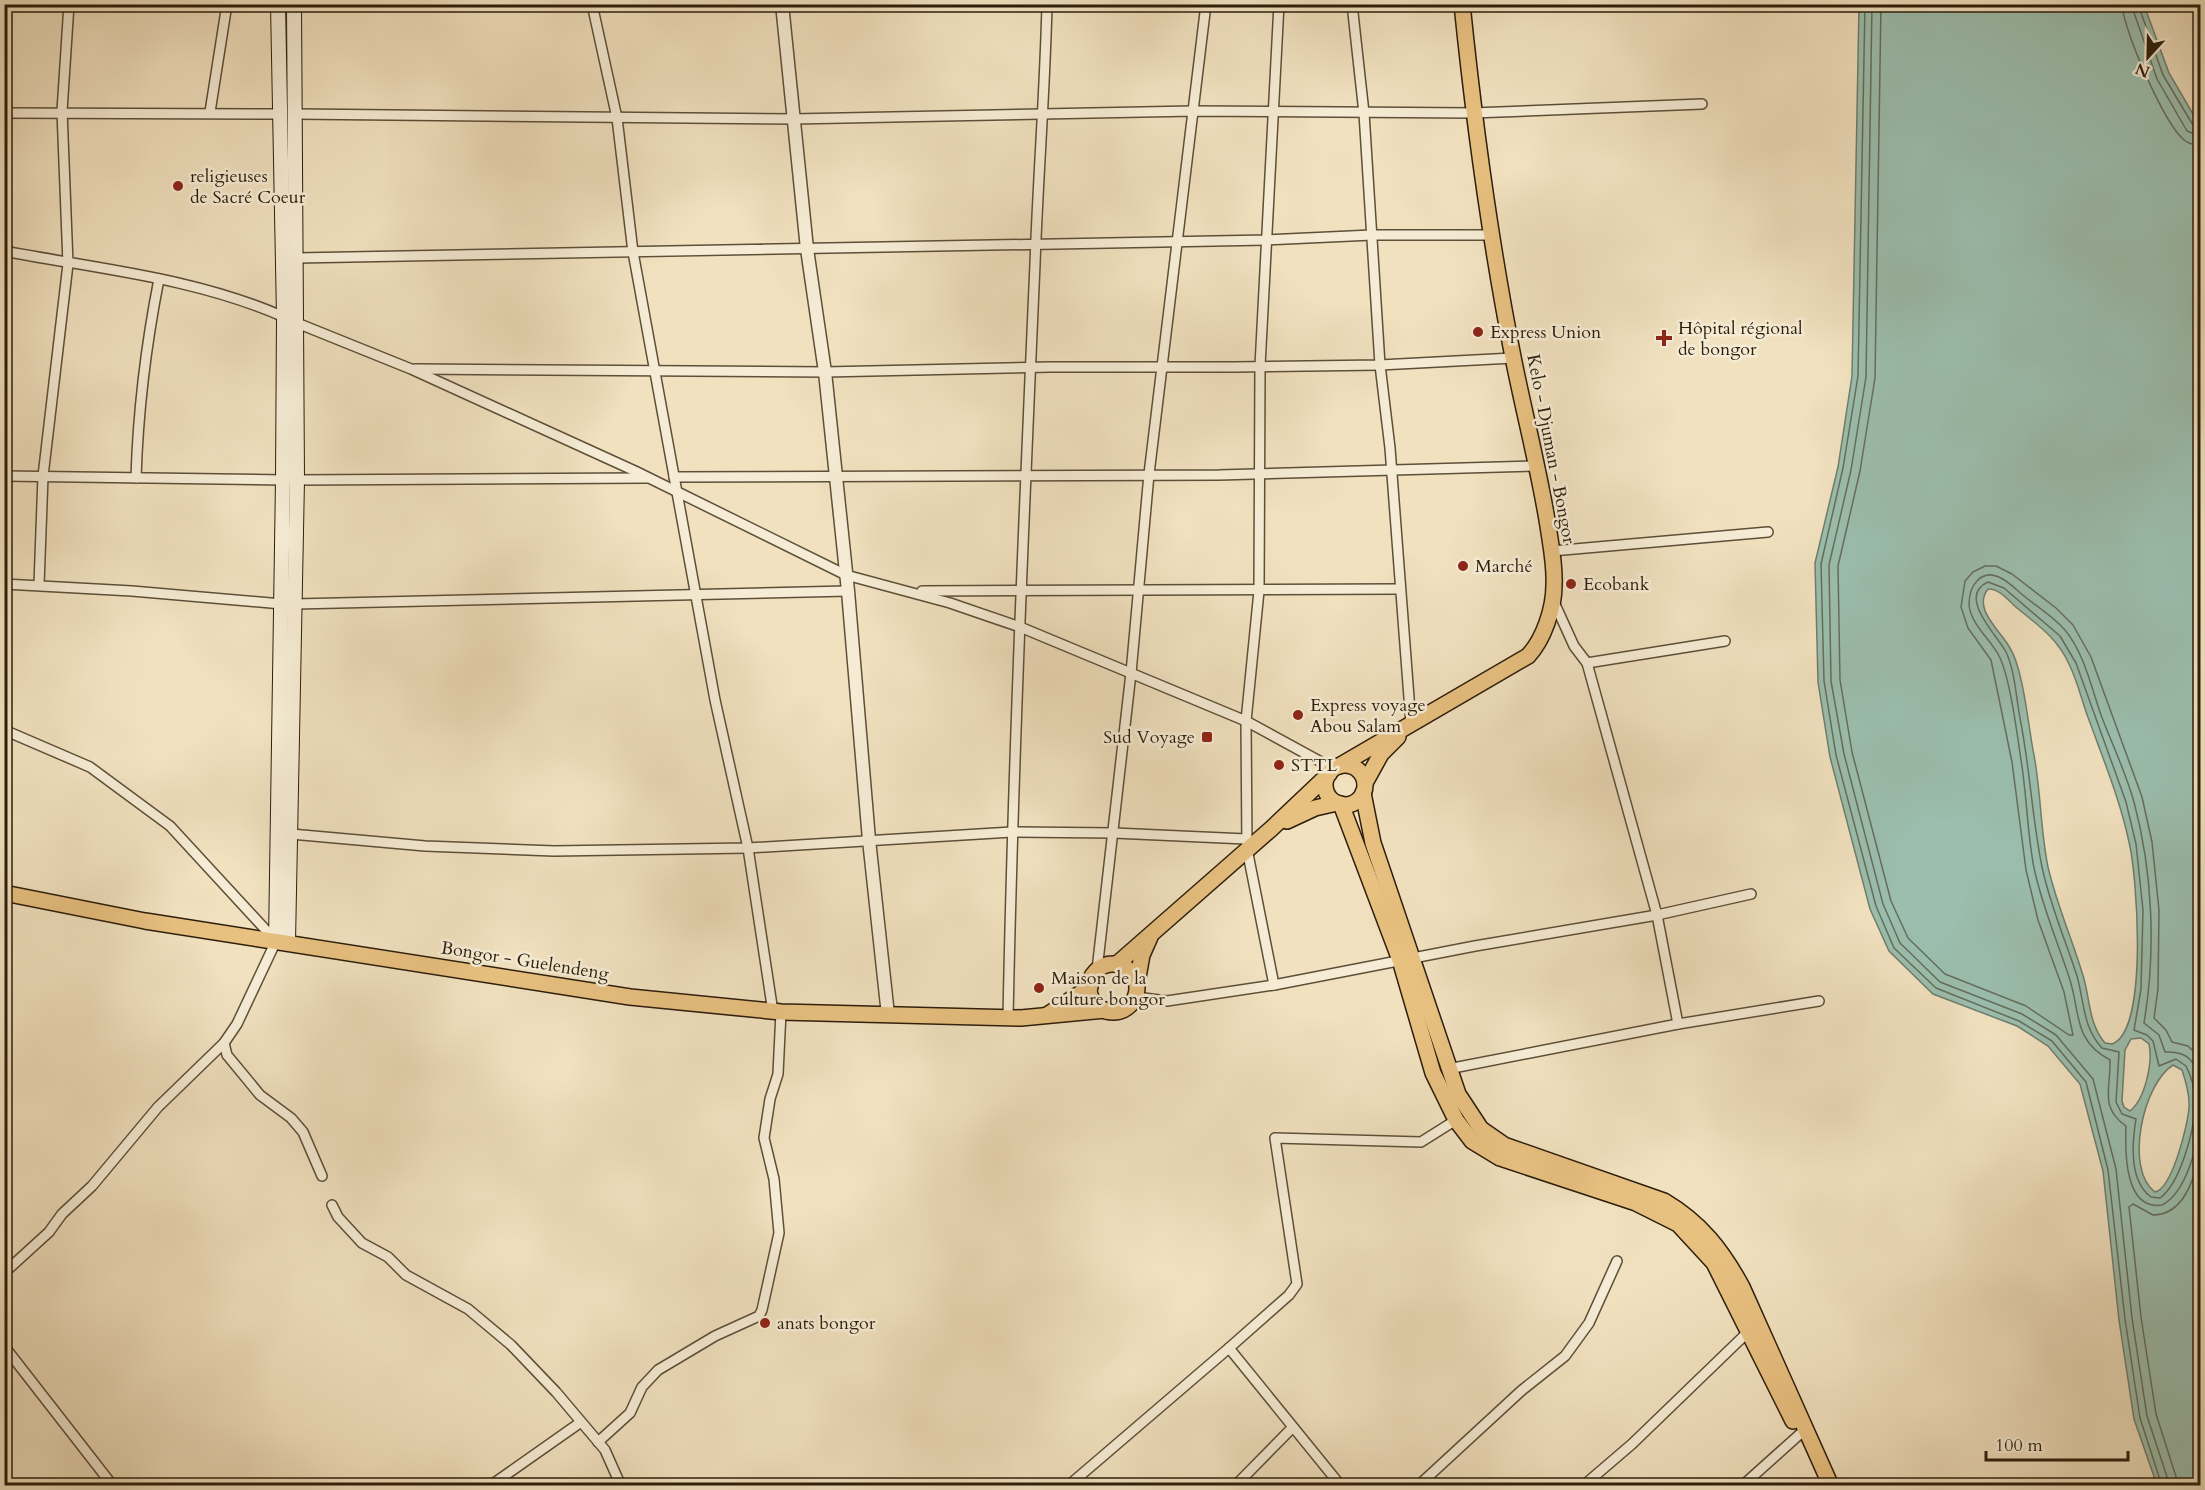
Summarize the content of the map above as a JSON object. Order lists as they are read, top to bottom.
{
  "streets": {
    "highway": ["Kelo - Djuman - Bongor", "Bongor - Guelendeng"]
  },
  "crossings": [
    ["Kelo - Djuman - Bongor", "Bongor - Guelendeng"]
  ],
  "places": {
    "other": [
      "religieuses de Sacré Coeur",
      "Express Union",
      "Marché",
      "Ecobank",
      "Express voyage Abou Salam",
      "STTL",
      "Maison de la culture bongor",
      "anats bongor"
    ],
    "health": ["Hôpital régional de bongor"],
    "transit": ["Sud Voyage"]
  },
  "scale_bar": "100 m",
  "north": "bottom"
}
